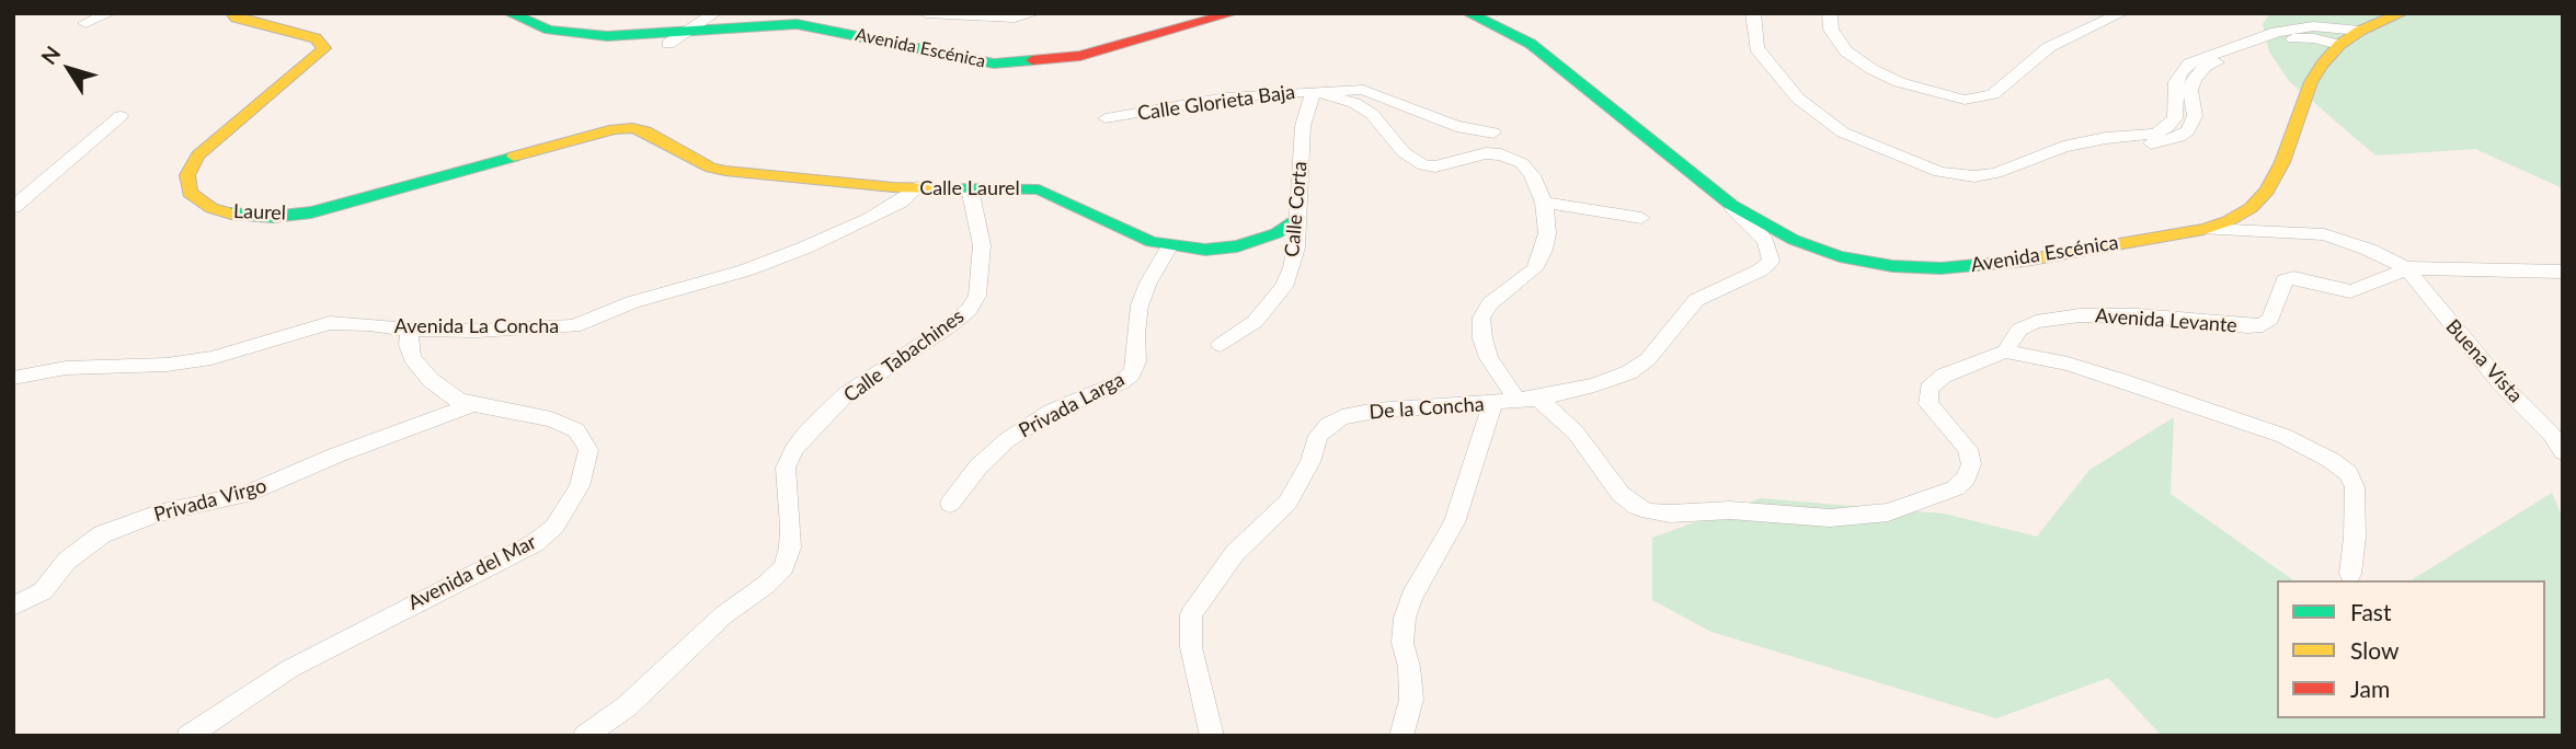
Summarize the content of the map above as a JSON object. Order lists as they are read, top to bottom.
{
  "streets": {
    "main road": ["Avenida Escénica", "Calle Laurel", "Laurel"],
    "street": [
      "Calle Glorieta Baja",
      "Calle Corta",
      "Avenida Levante",
      "Avenida La Concha",
      "Calle Tabachines",
      "Buena Vista",
      "Privada Larga",
      "De la Concha",
      "Privada Virgo",
      "Avenida del Mar"
    ]
  },
  "crossings": [
    ["Avenida Escénica", "De la Concha"],
    ["Calle Glorieta Baja", "Calle Corta"],
    ["Calle Glorieta Baja", "De la Concha"],
    ["Calle Laurel", "Calle Corta"],
    ["Calle Laurel", "Laurel"],
    ["Calle Laurel", "Avenida La Concha"],
    ["Calle Laurel", "Calle Tabachines"],
    ["Calle Laurel", "Privada Larga"],
    ["Avenida Levante", "Buena Vista"],
    ["Avenida Levante", "De la Concha"],
    ["Avenida La Concha", "Avenida del Mar"],
    ["Privada Virgo", "Avenida del Mar"]
  ],
  "legend": ["Fast", "Slow", "Jam"],
  "north": "top left"
}
